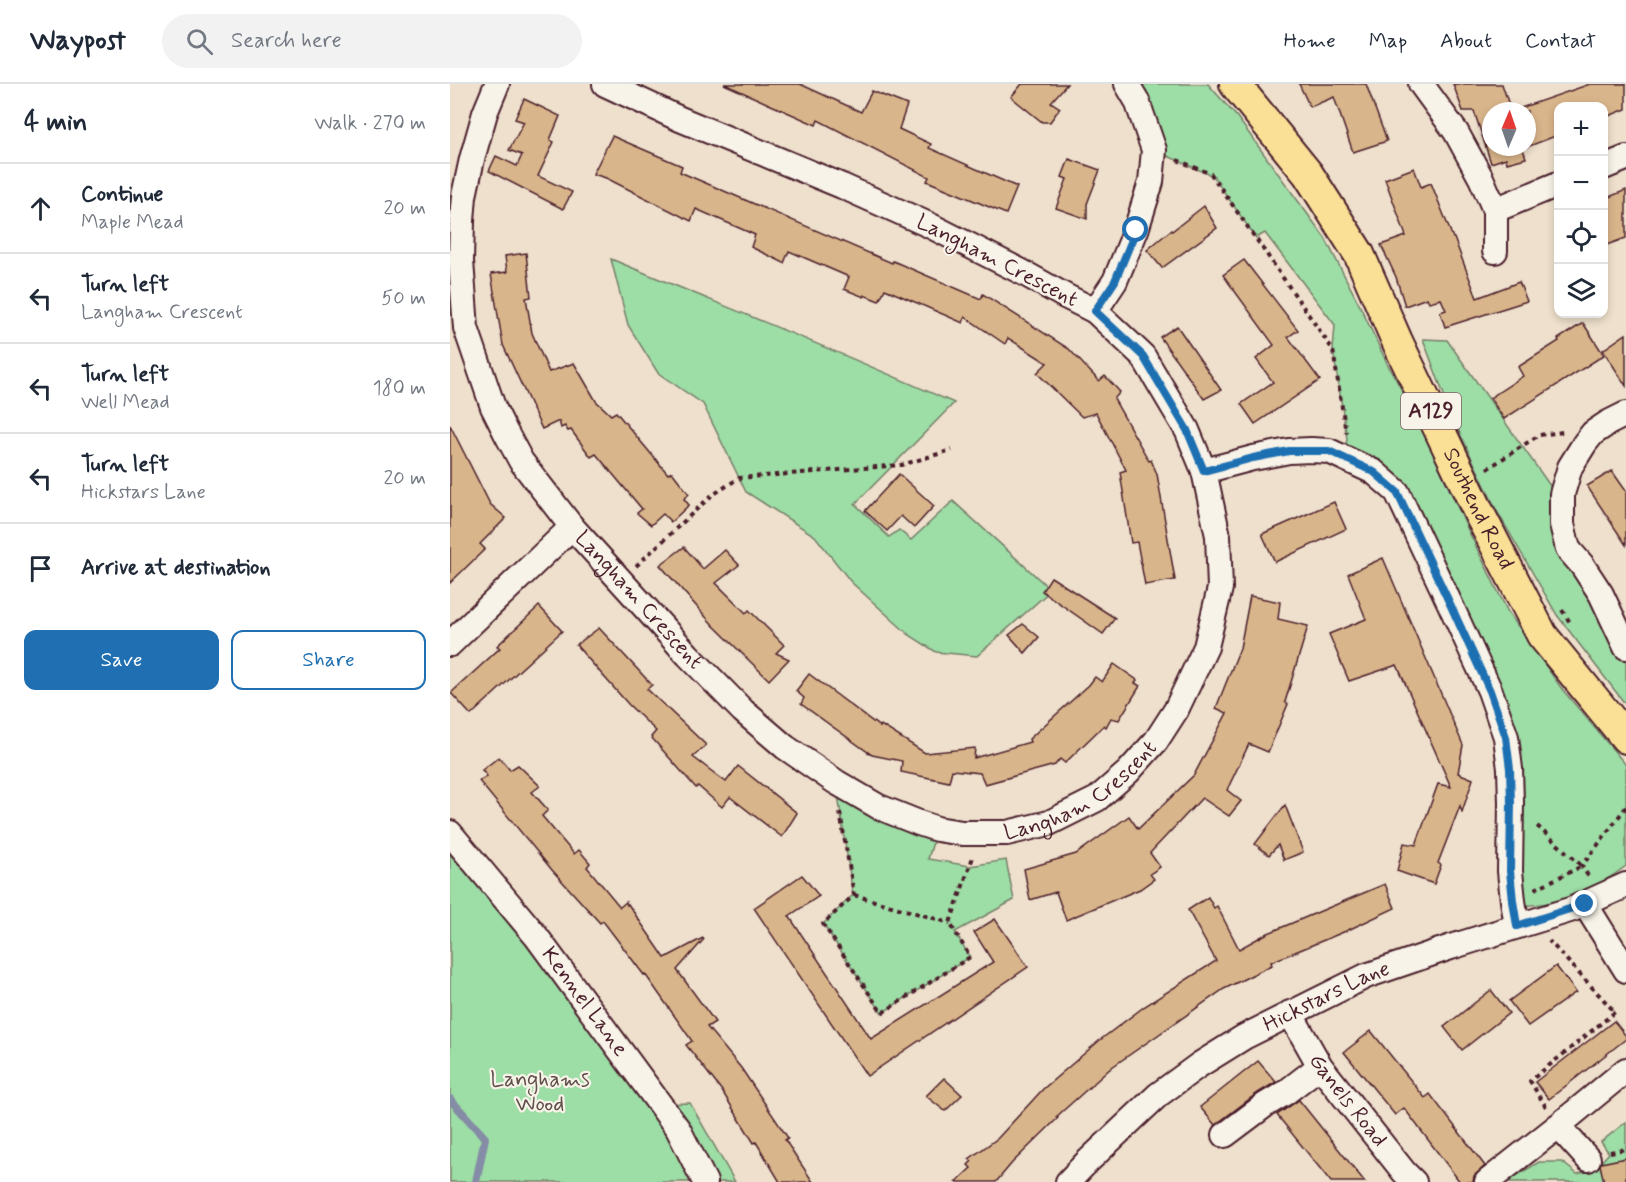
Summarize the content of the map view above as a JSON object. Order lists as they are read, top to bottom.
{
  "streets": {
    "main road": ["A129", "Southend Road"],
    "street": [
      "Langham Crescent",
      "Hickstars Lane",
      "Kennel Lane",
      "Ganels Road"
    ]
  },
  "crossings": [
    ["Hickstars Lane", "Ganels Road"]
  ],
  "parks": ["Langhams Wood"],
  "north": "top",
  "page": {
    "header": "Waypost",
    "search": "Search here",
    "nav": [
      "Home",
      "Map",
      "About",
      "Contact"
    ],
    "heading": ["4 min", "Walk · 270 m"],
    "map_buttons": ["+", "−"],
    "list": [
      ["Continue", "Maple Mead", "20 m"],
      ["Turn left", "Langham Crescent", "50 m"],
      ["Turn left", "Well Mead", "180 m"],
      ["Turn left", "Hickstars Lane", "20 m"],
      "Arrive at destination"
    ],
    "buttons": ["Save", "Share"]
  }
}
